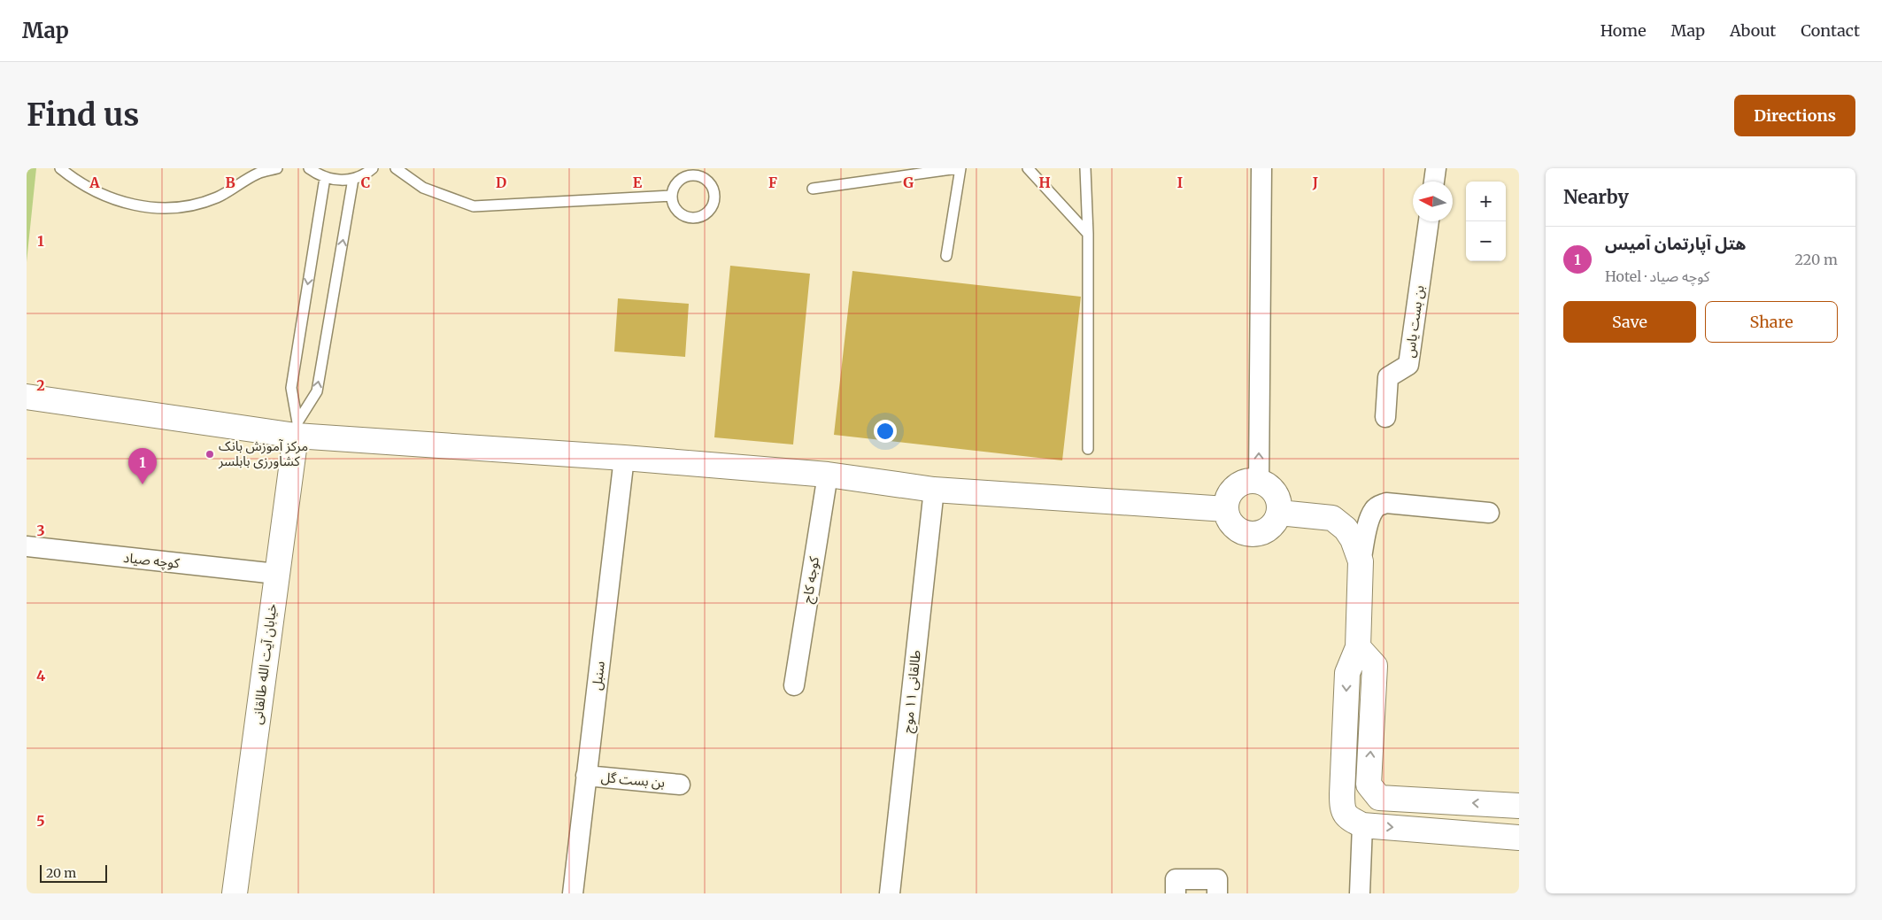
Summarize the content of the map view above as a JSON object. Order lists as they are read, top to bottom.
{
  "streets": {
    "street": [
      "بن بست یاس",
      "کوچه صیاد",
      "کوجه کاج",
      "خیابان آیت الله طالقانی",
      "سنبل",
      "طالقانی ۱۱ موج",
      "بن بست گل"
    ]
  },
  "crossings": [
    ["کوچه صیاد", "خیابان آیت الله طالقانی"],
    ["سنبل", "بن بست گل"]
  ],
  "places": ["مرکز آموزش بانک کشاورزی بابلسر"],
  "scale_bar": "20 m",
  "north": "left",
  "page": {
    "header": "Map",
    "nav": [
      "Home",
      "Map",
      "About",
      "Contact"
    ],
    "buttons": [
      "Directions",
      ["Save", "Share"]
    ],
    "title": "Find us",
    "heading": "Nearby",
    "map_buttons": ["+", "−"],
    "list": [
      {
        "mark": "1",
        "name": "هتل آپارتمان آمیس",
        "note": "Hotel · کوچه صیاد",
        "value": "220 m"
      }
    ],
    "pins": "1",
    "scale": "20 m"
  },
  "grid": {
    "columns": [
      "A",
      "B",
      "C",
      "D",
      "E",
      "F",
      "G",
      "H",
      "I",
      "J"
    ],
    "rows": [
      "1",
      "2",
      "3",
      "4",
      "5"
    ]
  }
}
